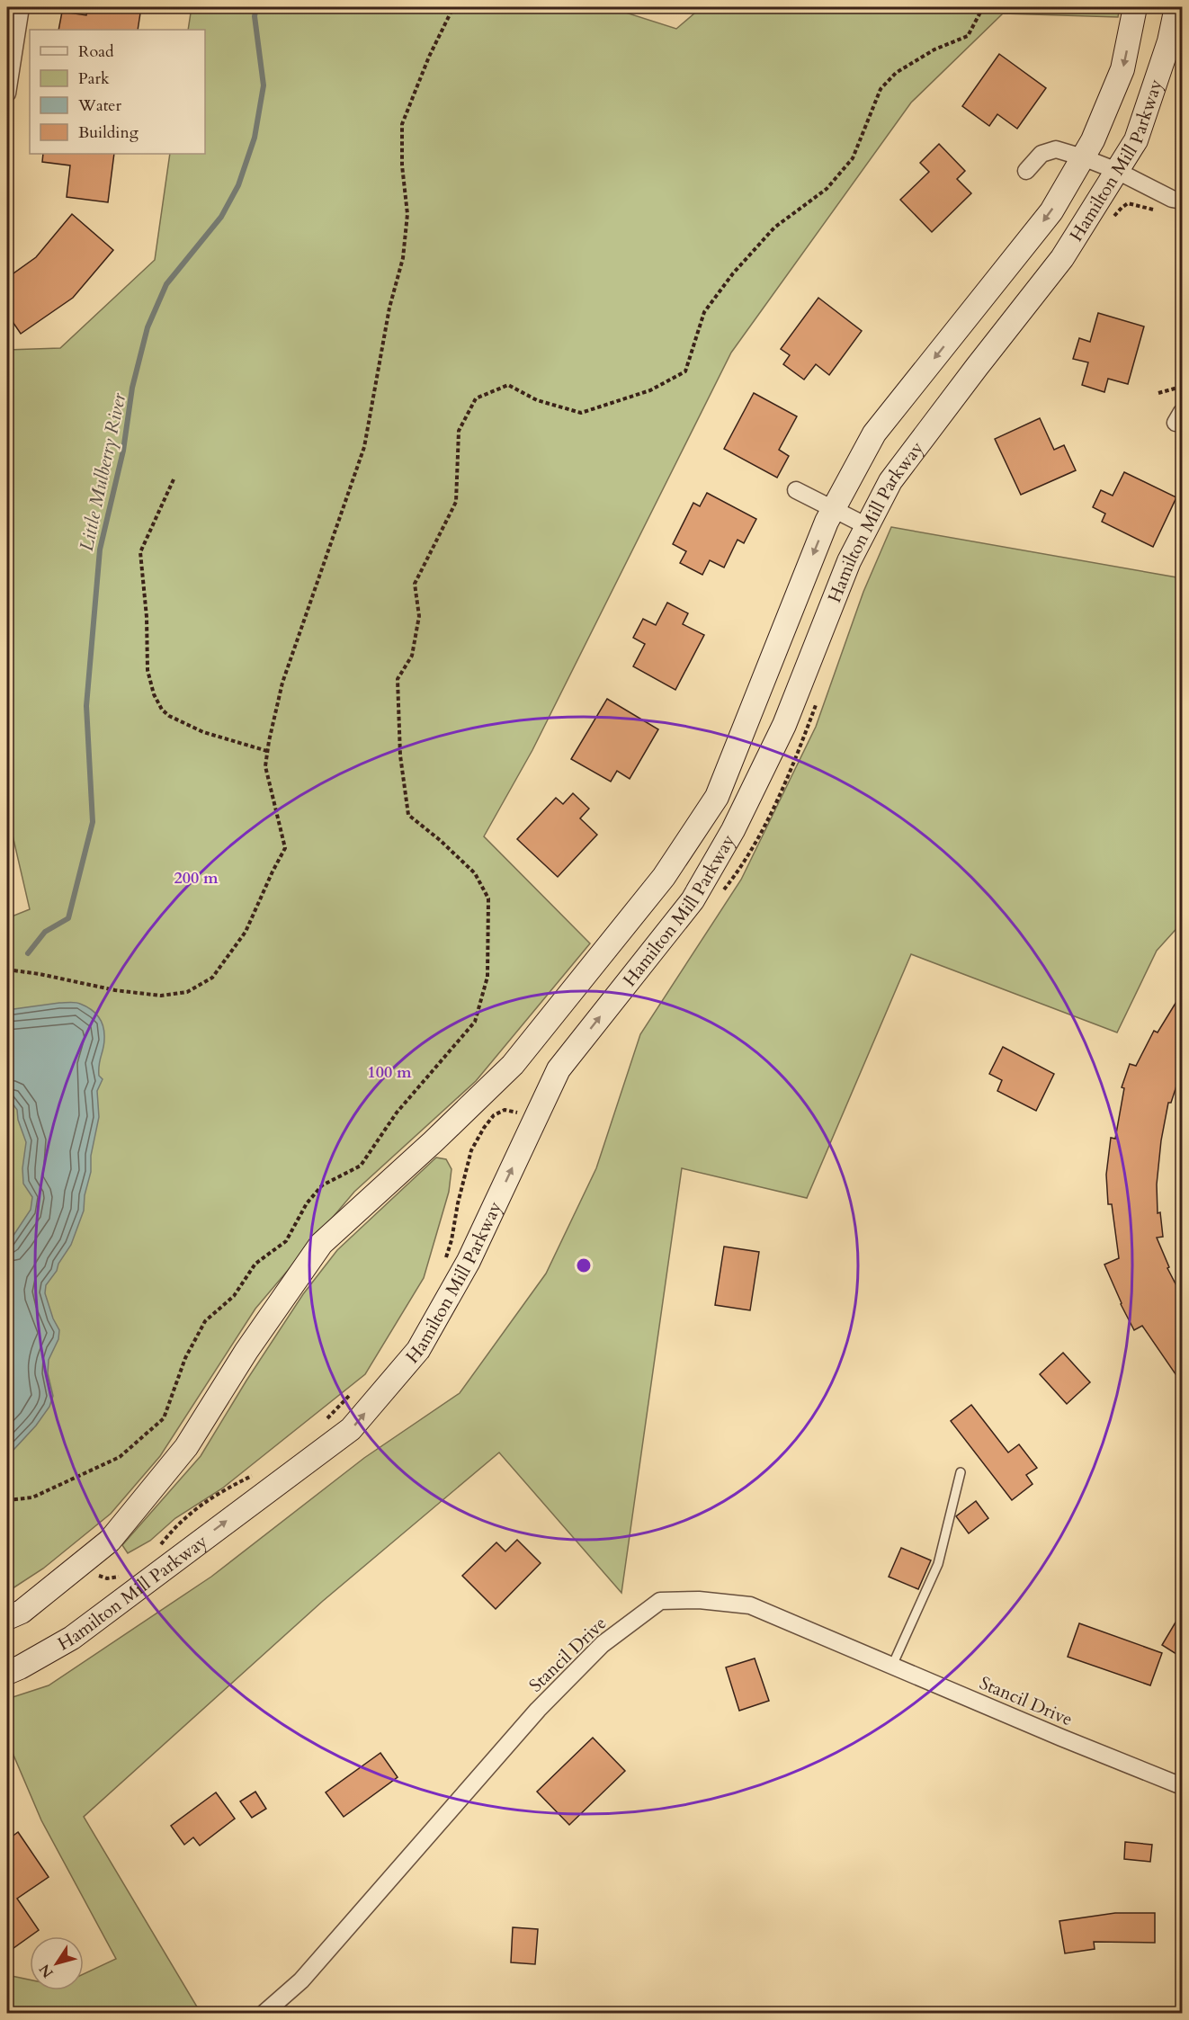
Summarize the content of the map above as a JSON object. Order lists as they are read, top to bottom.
{
  "streets": {
    "street": ["Hamilton Mill Parkway", "Stancil Drive"]
  },
  "water": ["Little Mulberry River"],
  "legend": [
    "Road",
    "Park",
    "Water",
    "Building"
  ],
  "north": "bottom left",
  "rings": ["200 m", "100 m"]
}
